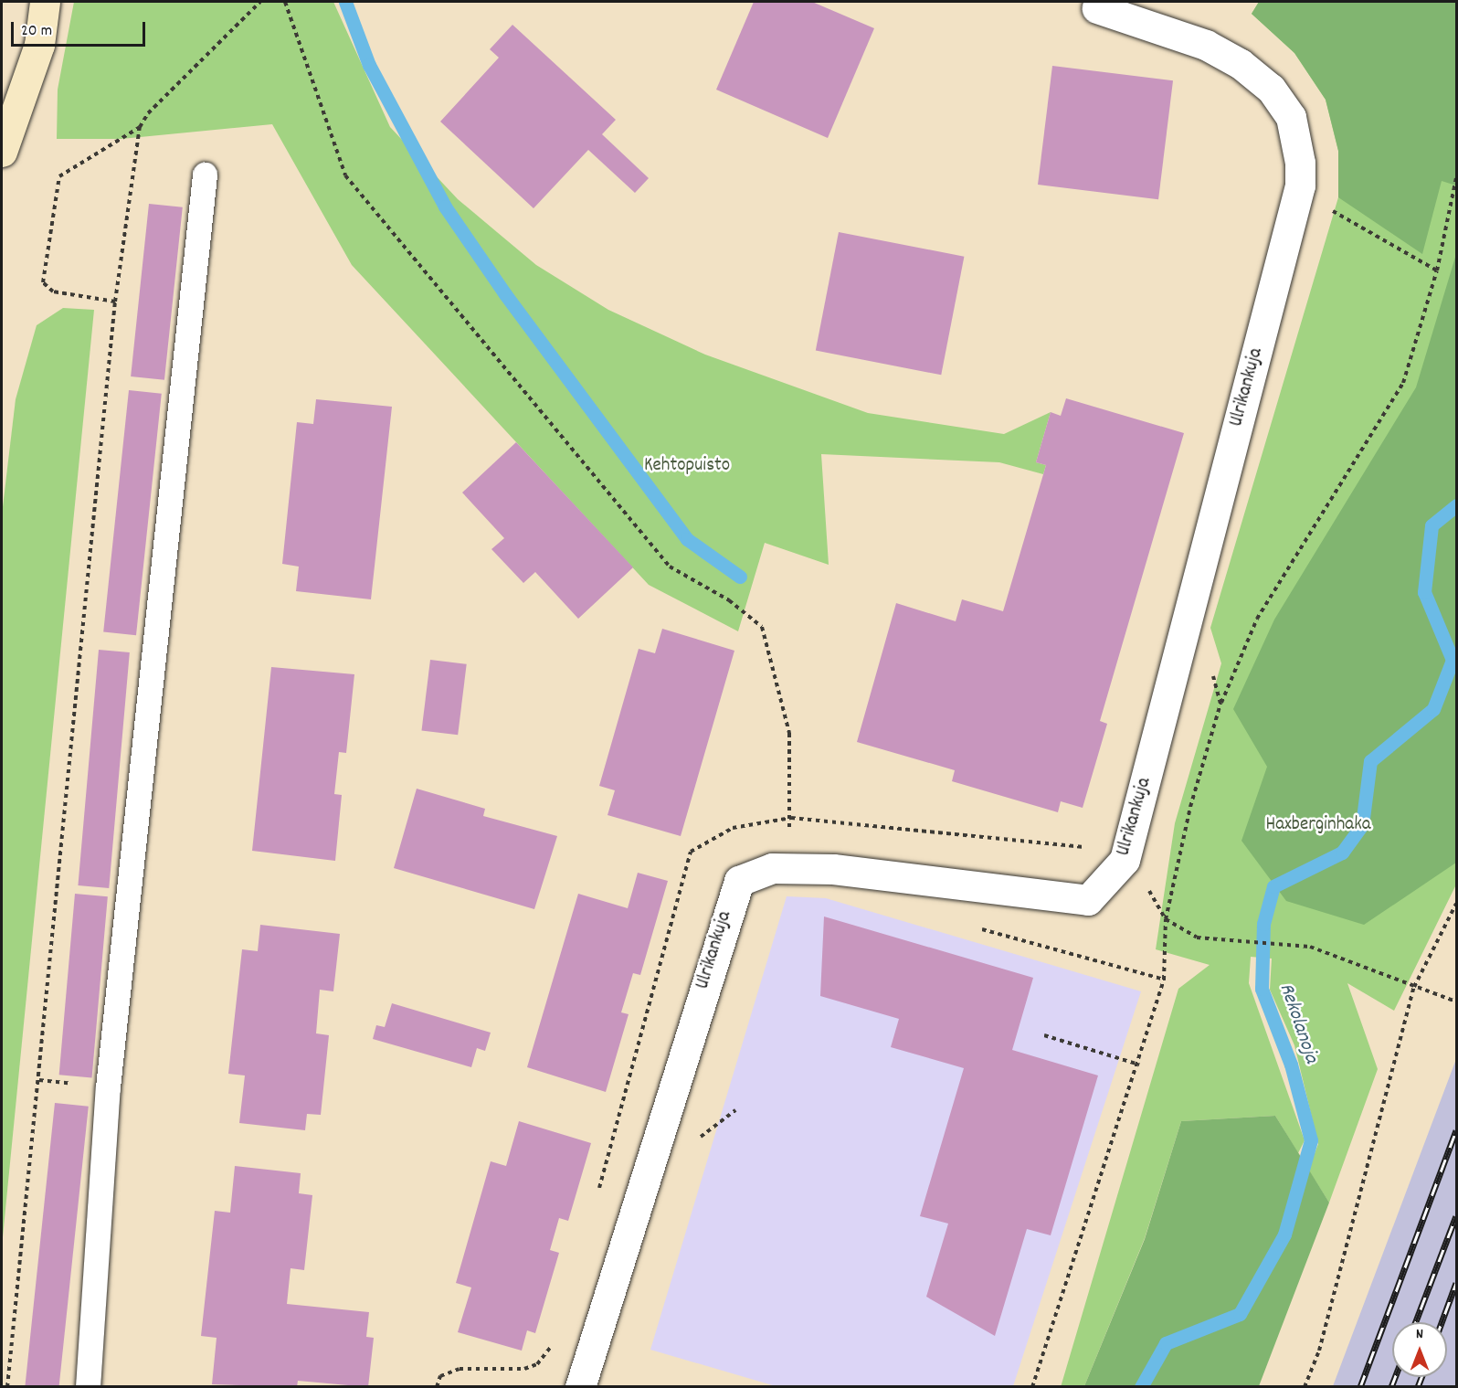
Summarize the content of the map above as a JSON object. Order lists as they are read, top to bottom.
{
  "streets": {
    "street": ["Ulrikankuja"]
  },
  "water": ["Rekolanoja"],
  "parks": ["Kehtopuisto", "Haxberginhaka"],
  "scale_bar": "20 m",
  "north": "top"
}
